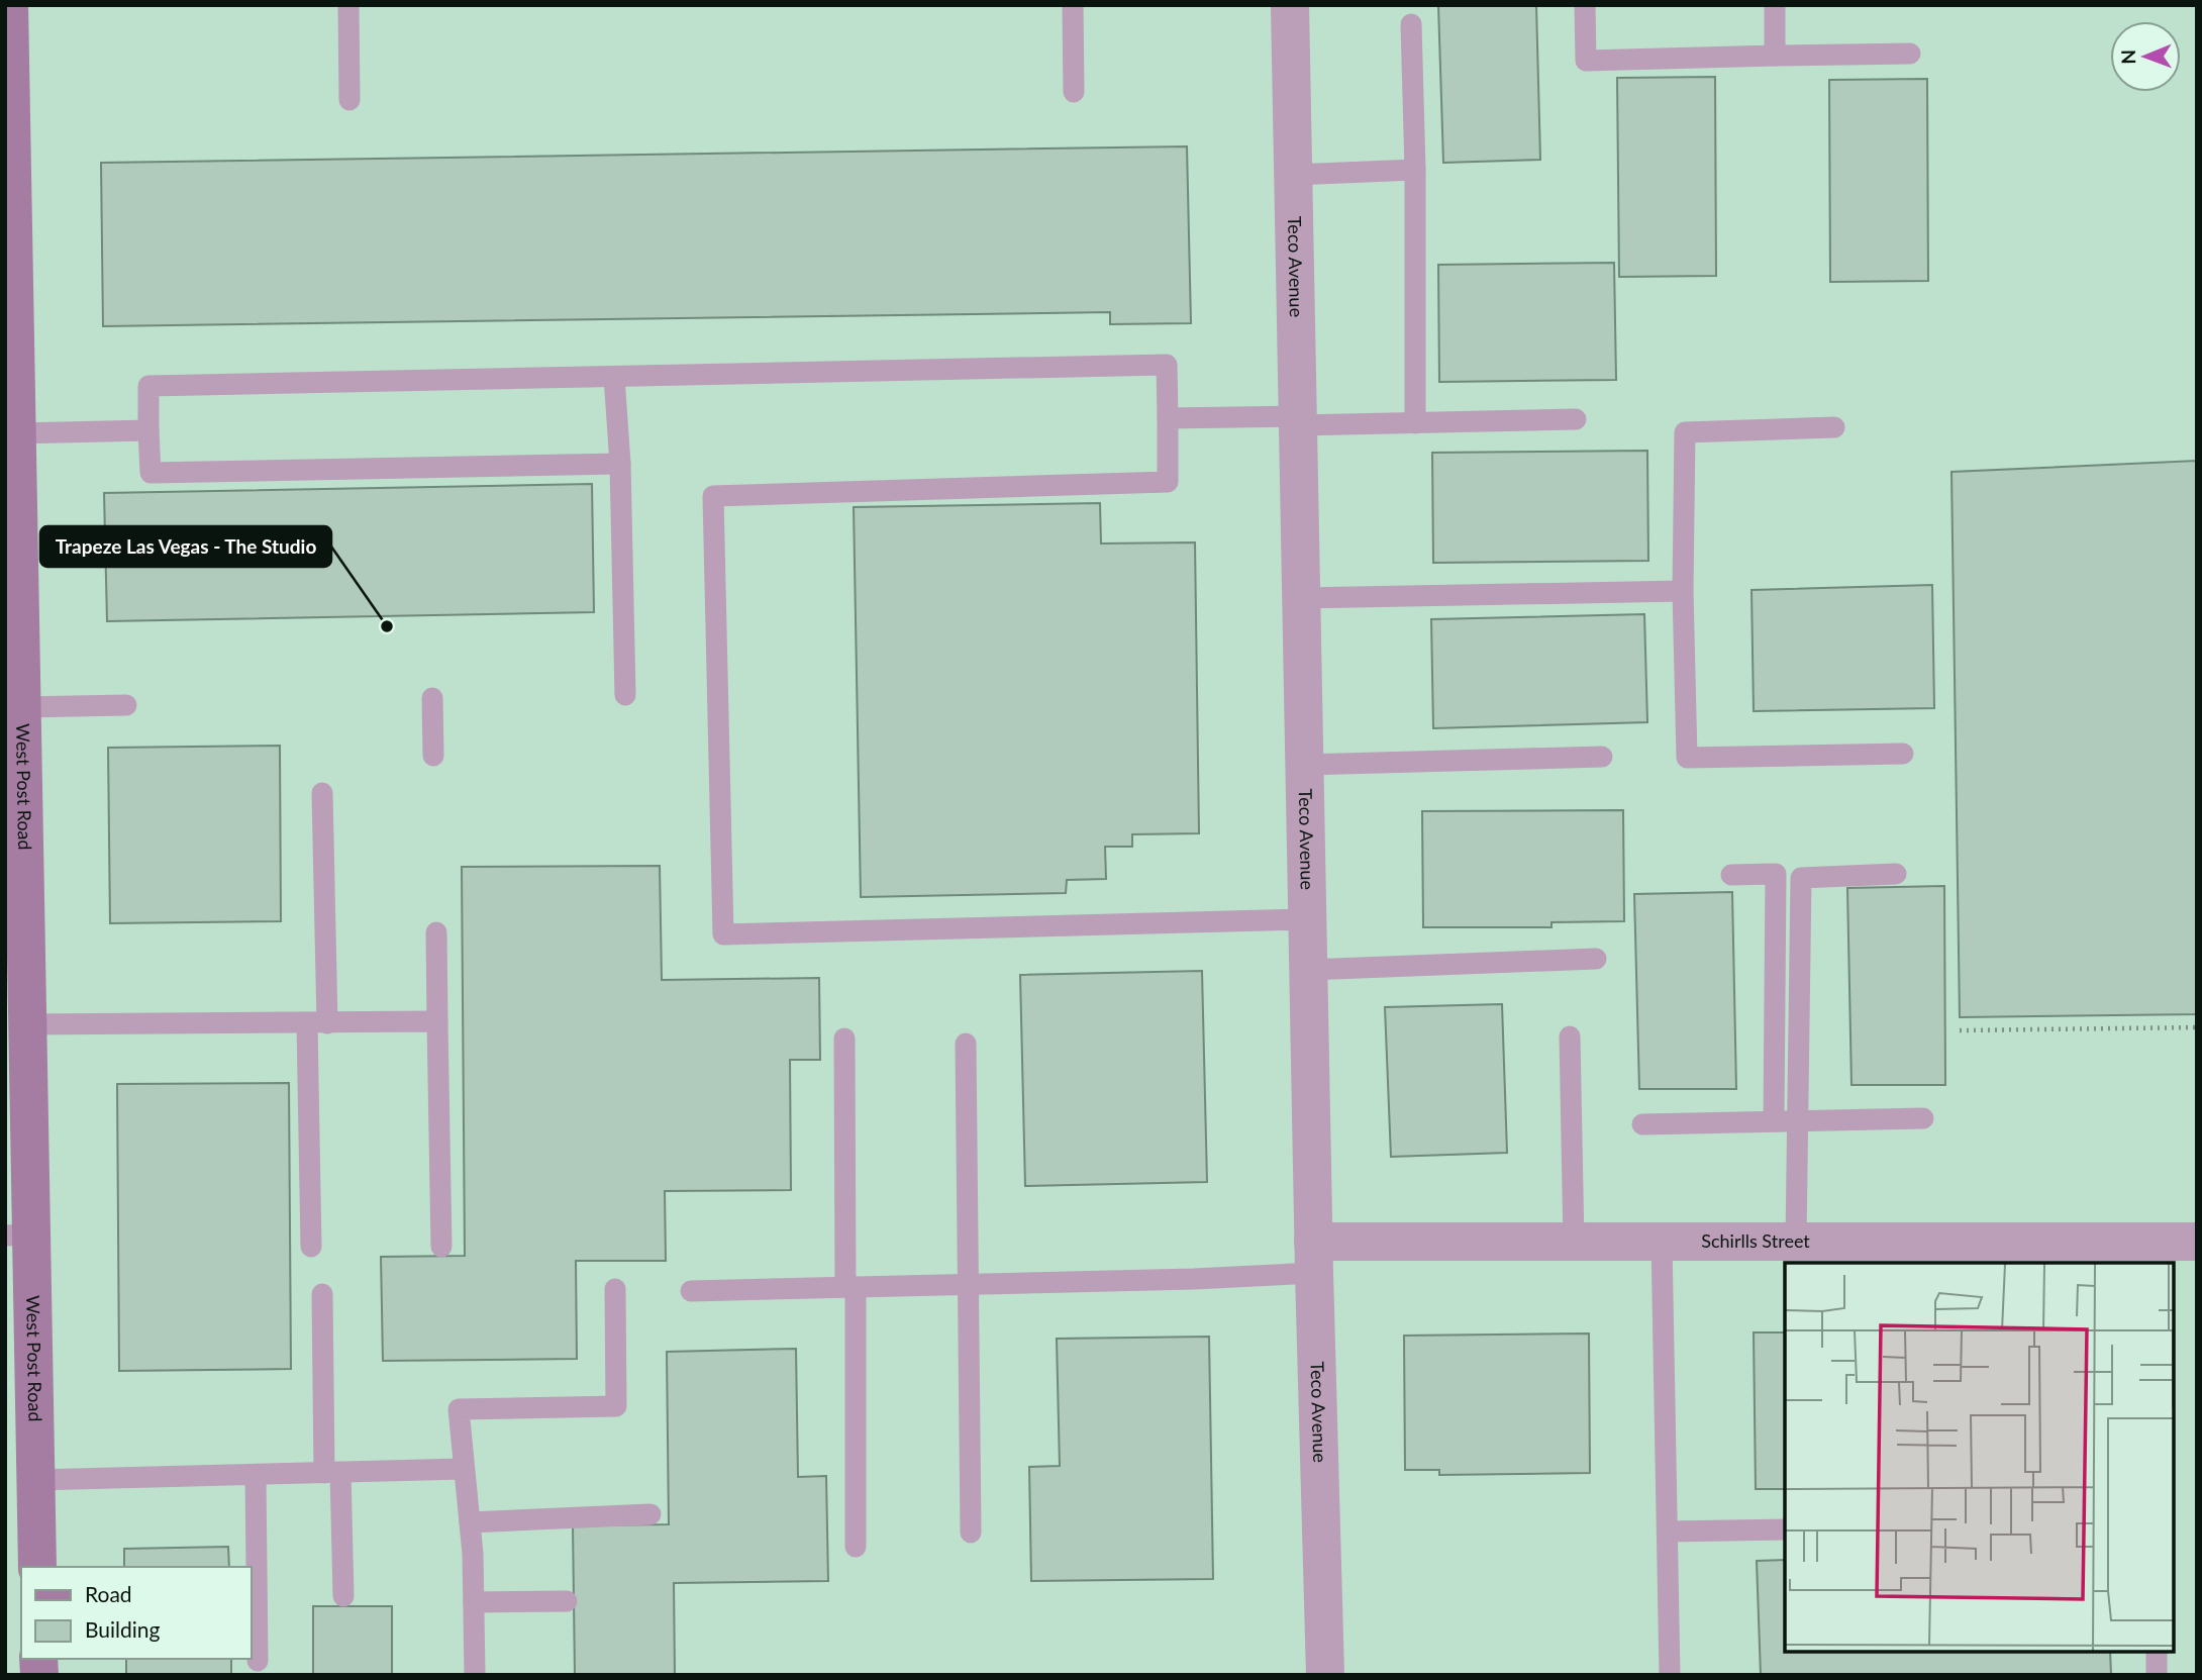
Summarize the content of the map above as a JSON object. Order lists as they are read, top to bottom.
{
  "streets": {
    "street": ["Teco Avenue", "West Post Road", "Schirlls Street"]
  },
  "crossings": [
    ["Teco Avenue", "Schirlls Street"]
  ],
  "places": ["Trapeze Las Vegas - The Studio"],
  "legend": ["Road", "Building"],
  "north": "left"
}
